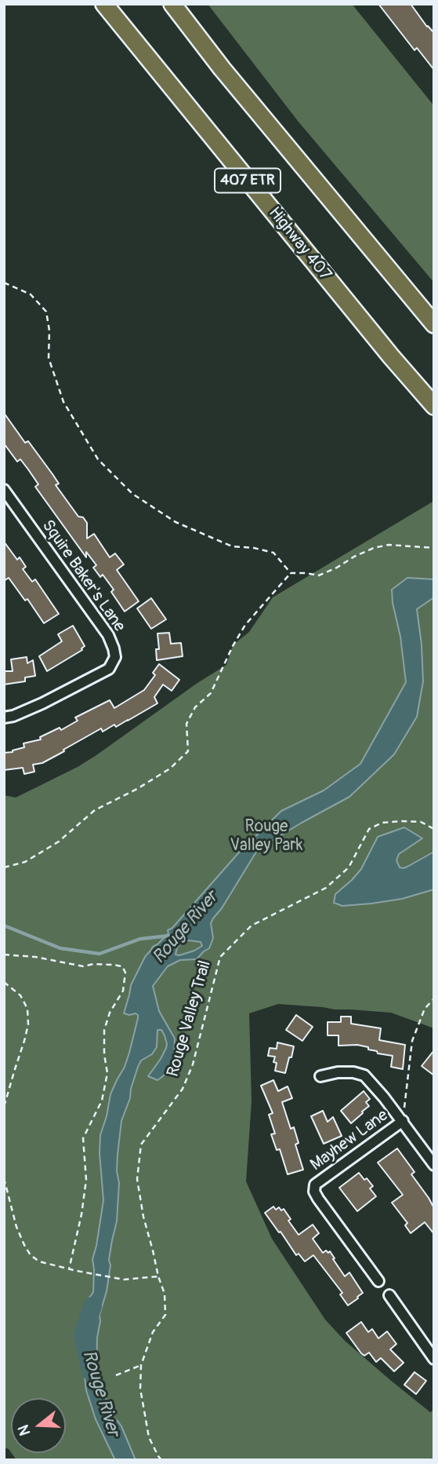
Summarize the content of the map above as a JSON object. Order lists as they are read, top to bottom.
{
  "streets": {
    "highway": ["407 ETR", "Highway 407"],
    "street": ["Squire Baker's Lane", "Mayhew Lane"],
    "path": ["Rouge Valley Trail"]
  },
  "water": ["Rouge River"],
  "parks": ["Rouge Valley Park"],
  "north": "left"
}
